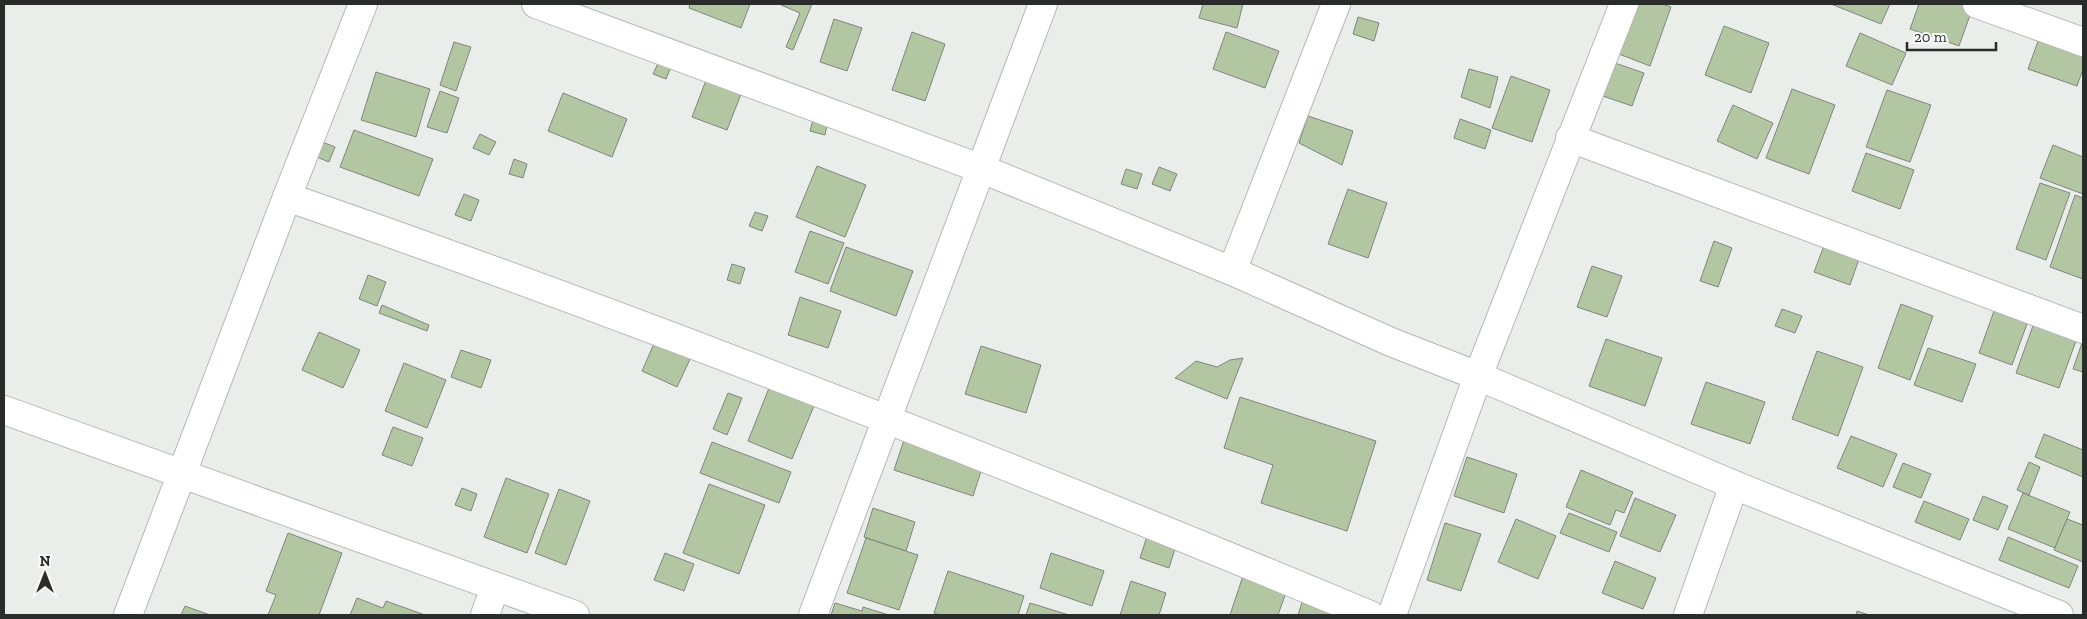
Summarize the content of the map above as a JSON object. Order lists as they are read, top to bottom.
{
  "scale_bar": "20 m",
  "north": "top"
}
